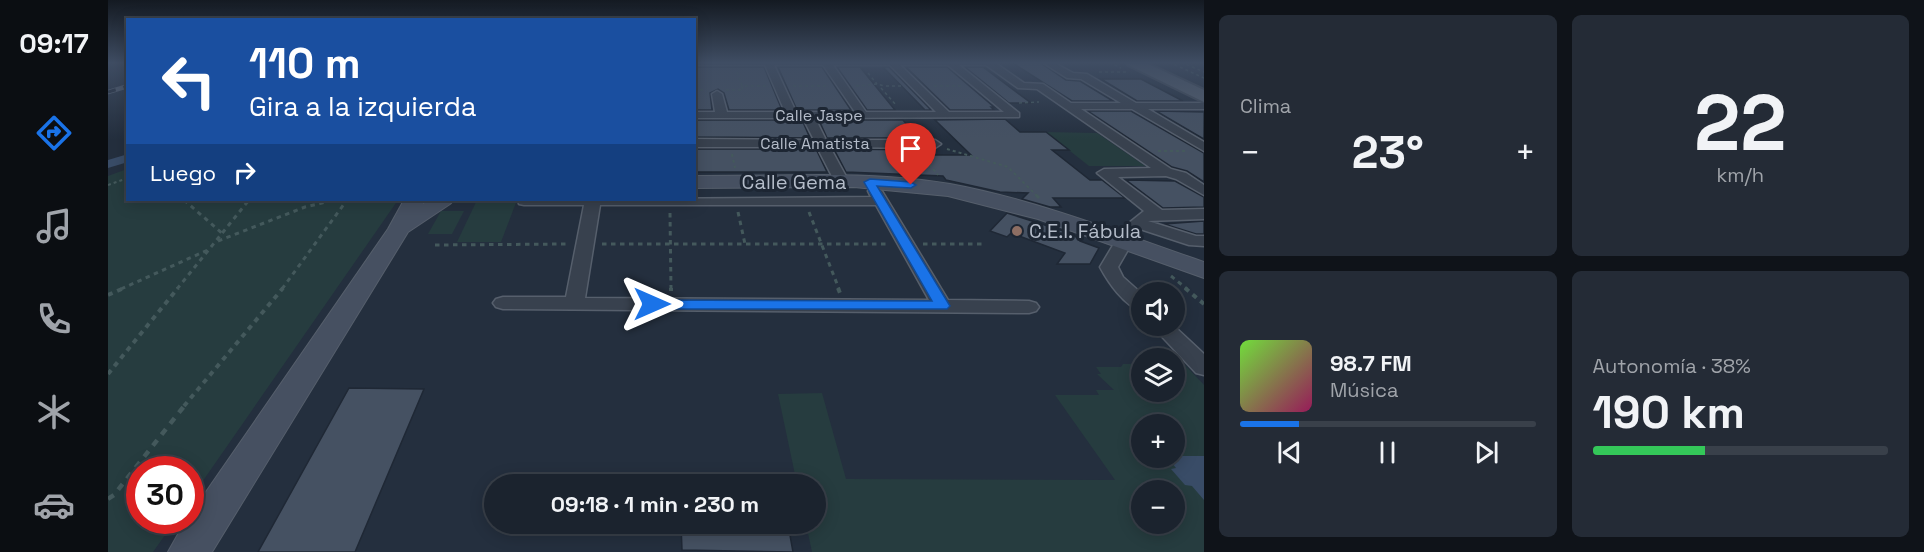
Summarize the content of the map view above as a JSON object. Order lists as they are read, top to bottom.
{
  "streets": {
    "street": ["Calle Jaspe", "Calle Amatista", "Calle Gema"]
  },
  "places": ["C.E.I. Fábula"],
  "page": {
    "tabs": "09:17",
    "tile": [
      "Clima",
      ["22", "km/h"],
      ["Autonomía · 38%", "190 km"]
    ],
    "turn": ["110 m", "Gira a la izquierda"],
    "heat": ["−", "23°", "+"],
    "then": "Luego",
    "map_buttons": ["+", "−"],
    "song": ["98.7 FM", "Música"],
    "limit": "30",
    "trip": "09:18 · 1 min · 230 m"
  }
}
